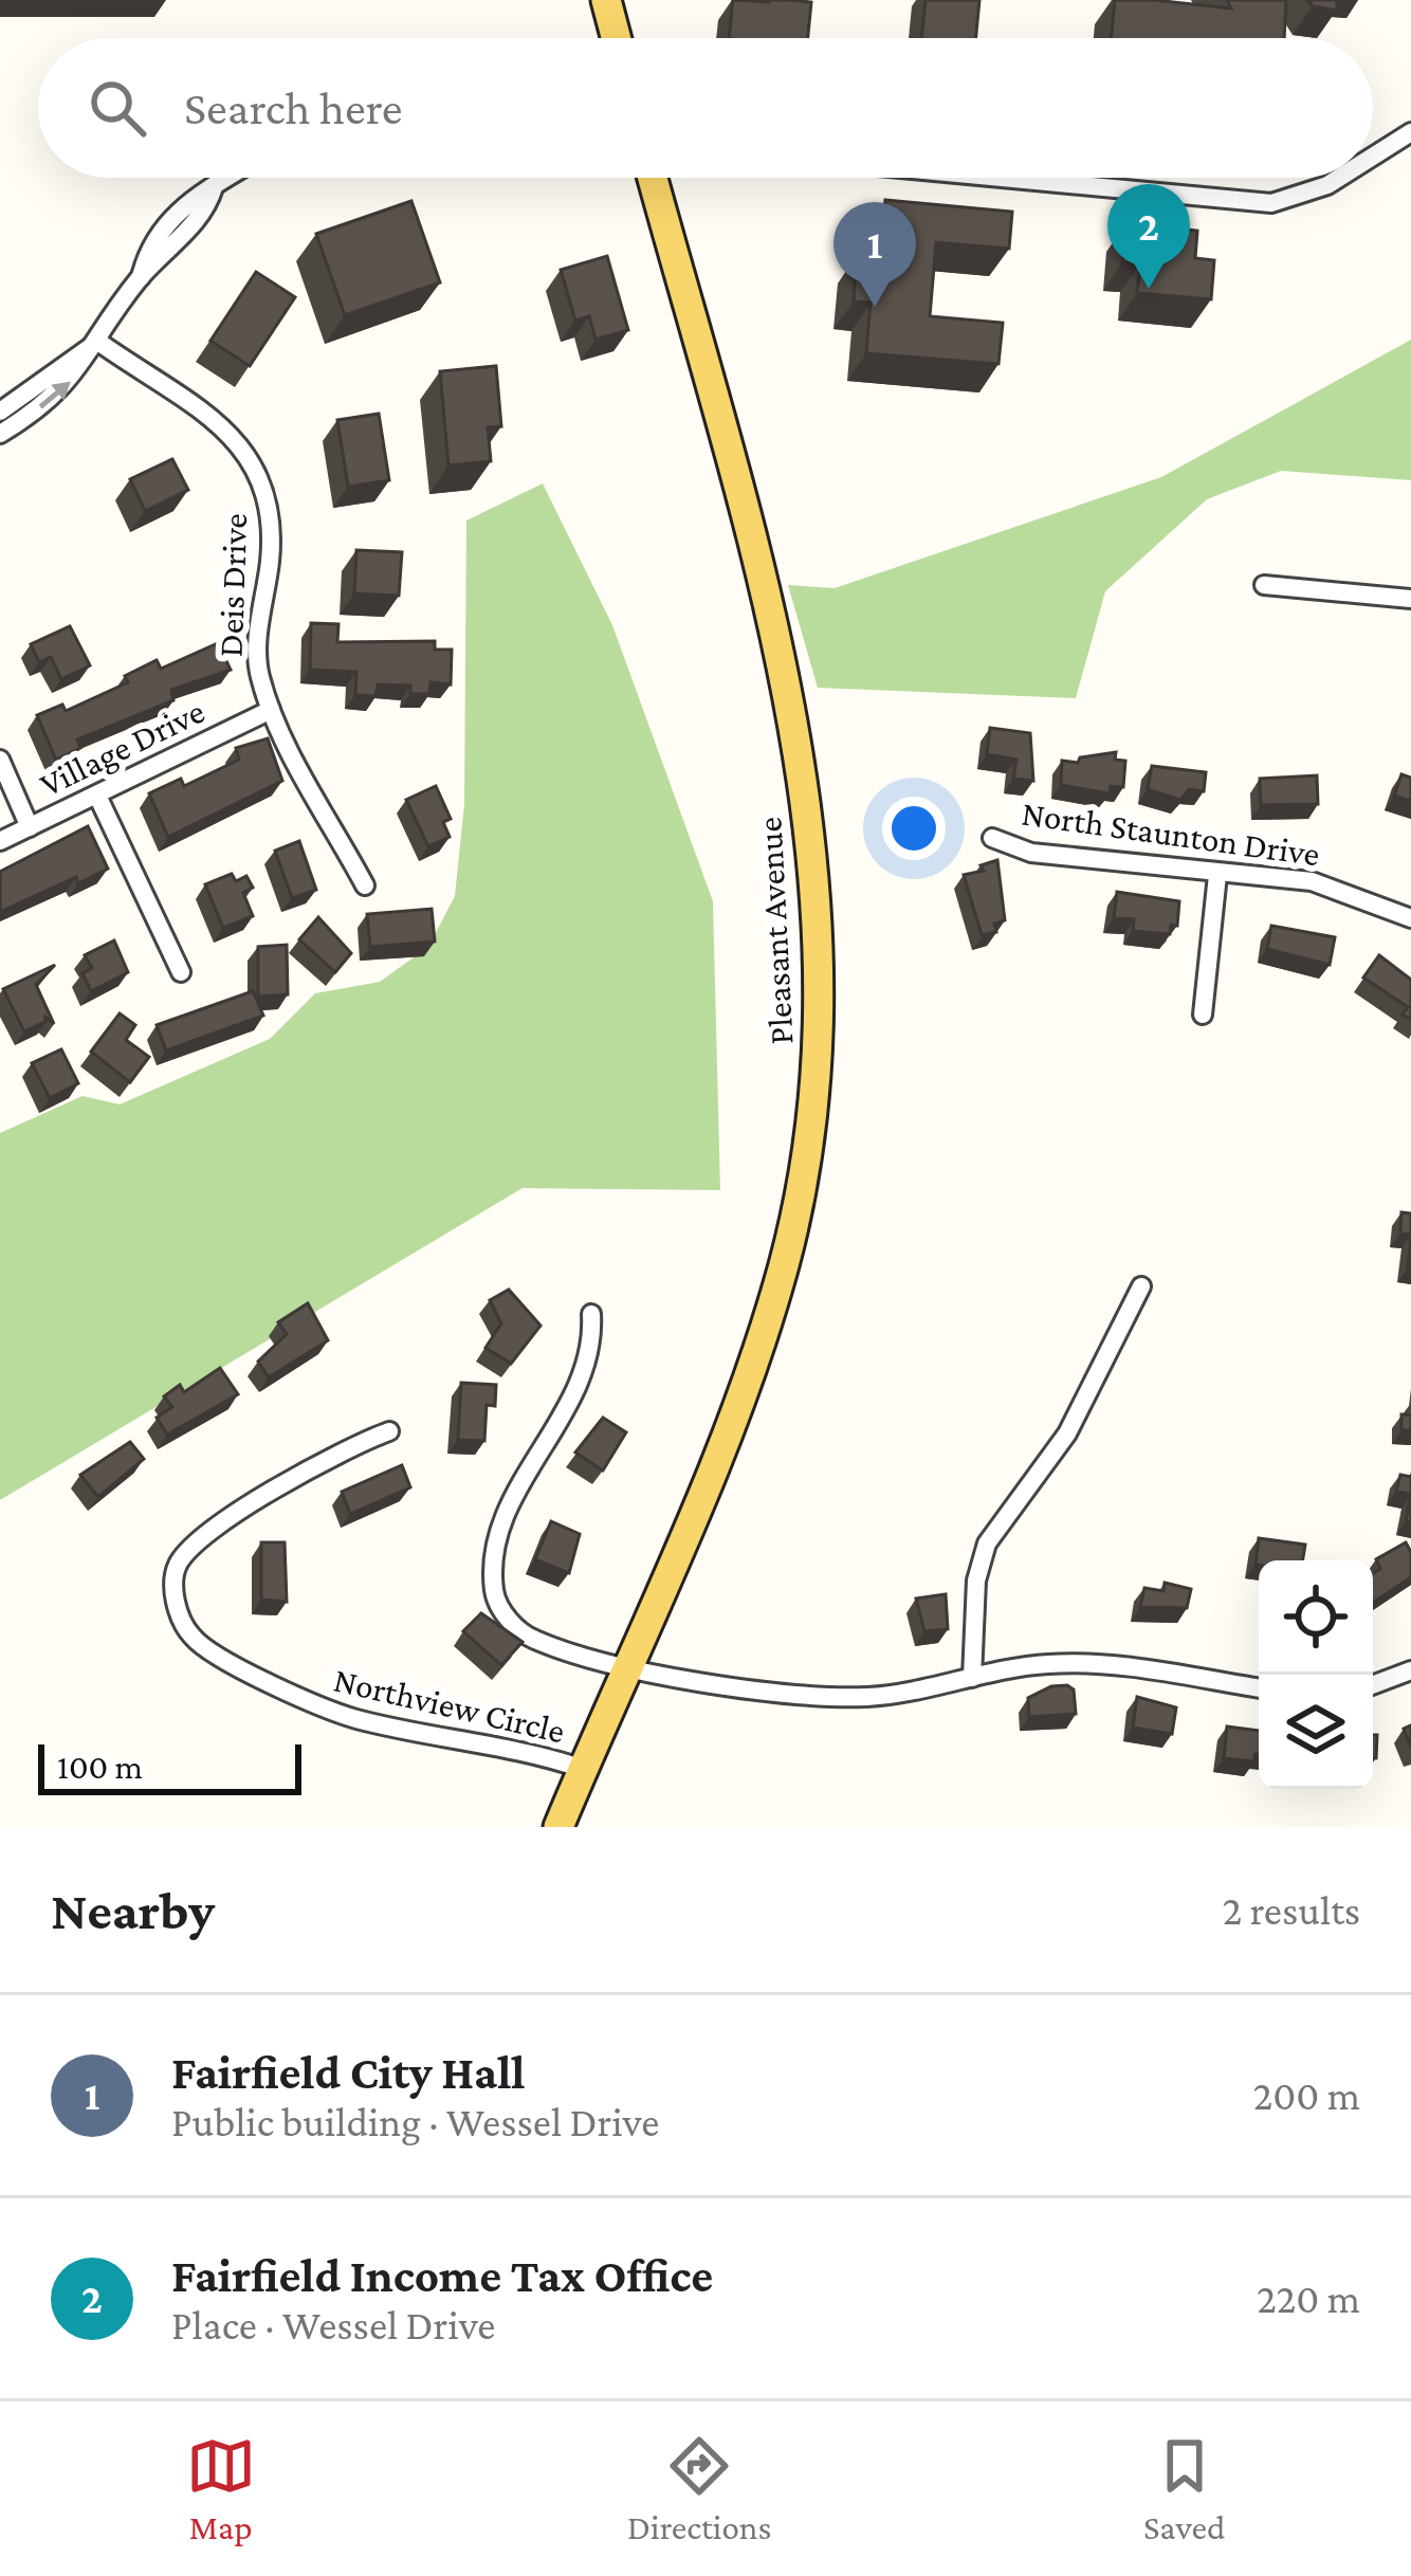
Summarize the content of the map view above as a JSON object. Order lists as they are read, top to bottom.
{
  "streets": {
    "main road": ["Pleasant Avenue"],
    "street": [
      "Deis Drive",
      "Village Drive",
      "North Staunton Drive",
      "Northview Circle"
    ]
  },
  "crossings": [
    ["Deis Drive", "Village Drive"],
    ["Pleasant Avenue", "Northview Circle"]
  ],
  "scale_bar": "100 m",
  "page": {
    "search": "Search here",
    "pins": ["2", "1"],
    "scale": "100 m",
    "heading": ["Nearby", "2 results"],
    "list": [
      {
        "mark": "1",
        "name": "Fairfield City Hall",
        "note": "Public building · Wessel Drive",
        "value": "200 m"
      },
      {
        "mark": "2",
        "name": "Fairfield Income Tax Office",
        "note": "Place · Wessel Drive",
        "value": "220 m"
      }
    ],
    "nav": ["Map", "Directions", "Saved"]
  }
}
